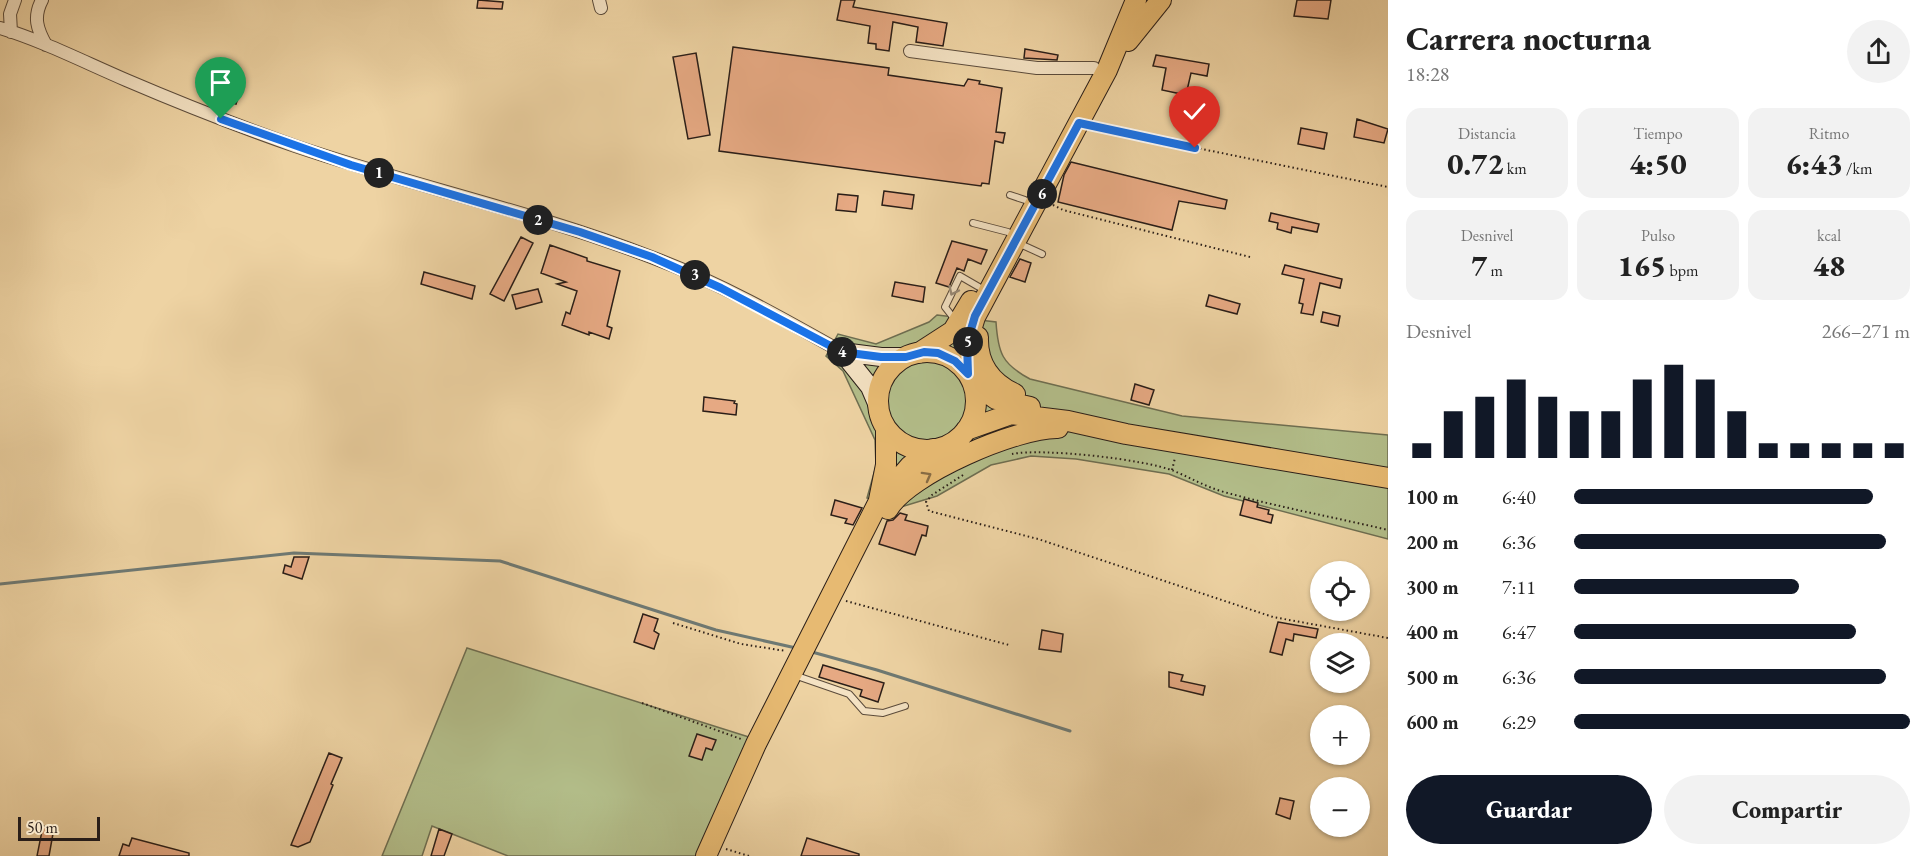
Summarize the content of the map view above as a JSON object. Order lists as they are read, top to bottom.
{
  "scale_bar": "50 m",
  "page": {
    "heading": ["Carrera nocturna", "18:28"],
    "stats": [
      ["Distancia", "0.72 km"],
      ["Tiempo", "4:50"],
      ["Ritmo", "6:43 /km"],
      ["Desnivel", "7 m"],
      ["Pulso", "165 bpm"],
      ["kcal", "48"]
    ],
    "pins": [
      "1",
      "6",
      "2",
      "3",
      "5",
      "4"
    ],
    "chart": ["Desnivel", "266–271 m"],
    "list": [
      {
        "name": "100 m",
        "note": "6:40"
      },
      {
        "name": "200 m",
        "note": "6:36"
      },
      {
        "name": "300 m",
        "note": "7:11"
      },
      {
        "name": "400 m",
        "note": "6:47"
      },
      {
        "name": "500 m",
        "note": "6:36"
      },
      {
        "name": "600 m",
        "note": "6:29"
      }
    ],
    "map_buttons": ["+", "−"],
    "buttons": ["Guardar", "Compartir"],
    "scale": "50 m"
  }
}
